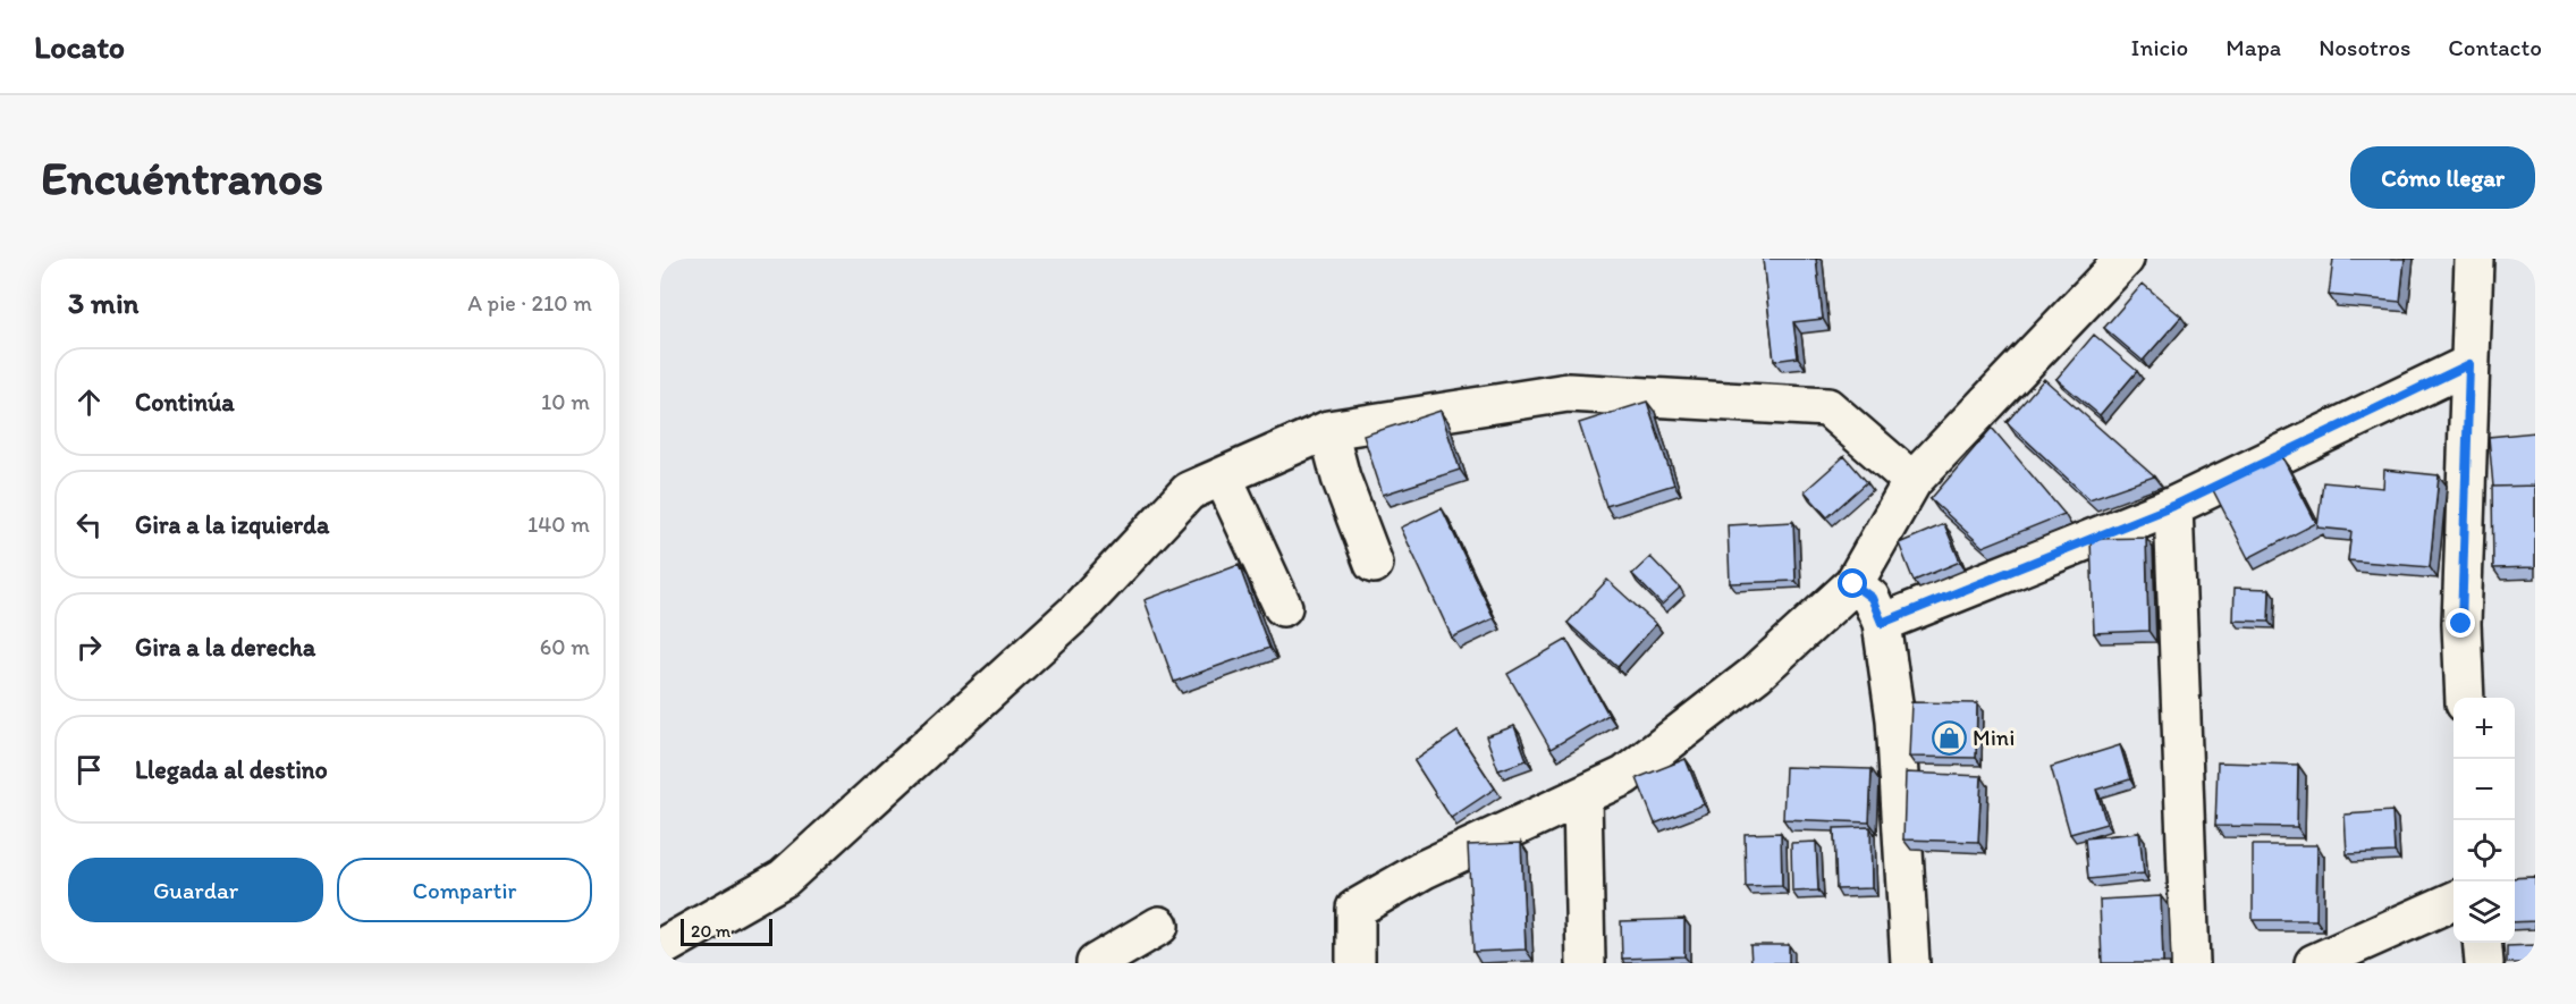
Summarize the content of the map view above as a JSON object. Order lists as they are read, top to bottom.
{
  "places": {
    "shop": ["Mini"]
  },
  "scale_bar": "20 m",
  "page": {
    "header": "Locato",
    "nav": [
      "Inicio",
      "Mapa",
      "Nosotros",
      "Contacto"
    ],
    "buttons": [
      "Cómo llegar",
      ["Guardar", "Compartir"]
    ],
    "title": "Encuéntranos",
    "heading": ["3 min", "A pie · 210 m"],
    "list": [
      ["Continúa", "10 m"],
      ["Gira a la izquierda", "140 m"],
      ["Gira a la derecha", "60 m"],
      "Llegada al destino"
    ],
    "map_buttons": ["+", "−"],
    "scale": "20 m"
  }
}
